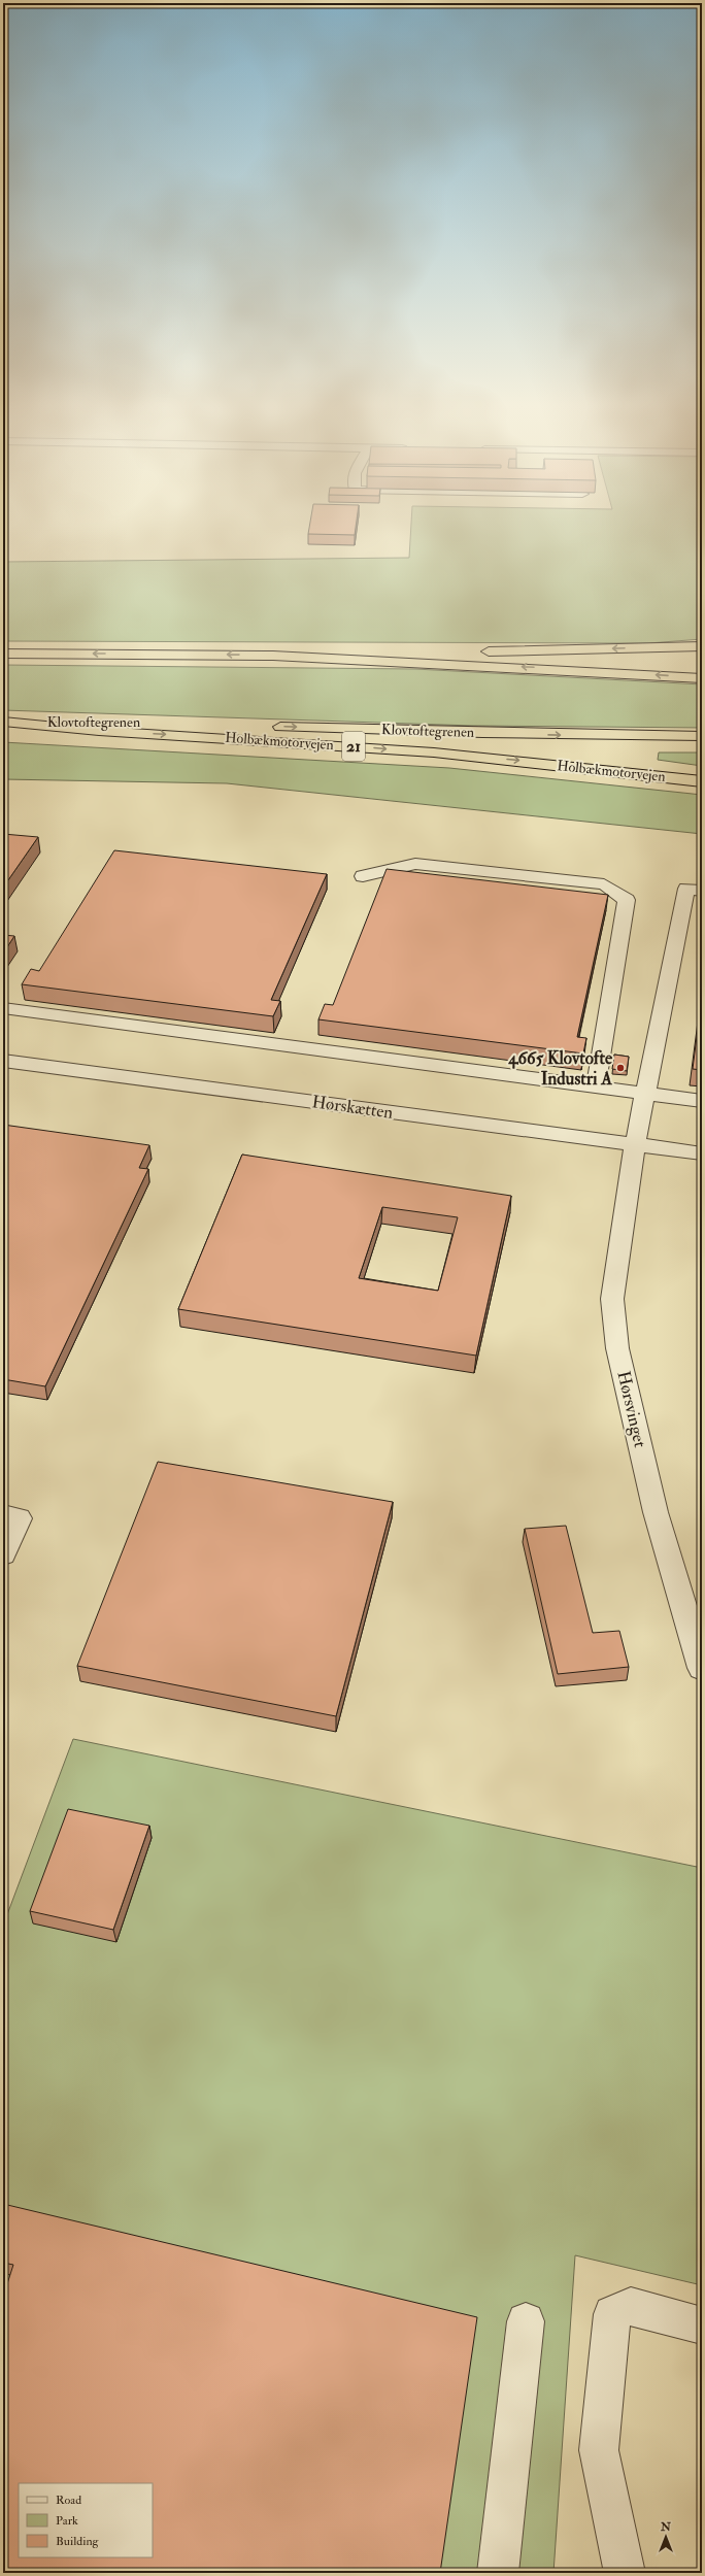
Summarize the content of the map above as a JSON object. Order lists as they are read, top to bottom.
{
  "streets": {
    "highway": ["Klovtoftegrenen", "Holbækmotorvejen", "21"],
    "street": ["Hørskætten", "Hørsvinget"]
  },
  "crossings": [
    ["Klovtoftegrenen", "Holbækmotorvejen"],
    ["Hørskætten", "Hørsvinget"]
  ],
  "places": ["4665 Klovtofte Industri A"],
  "legend": ["Road", "Park", "Building"],
  "north": "top"
}
